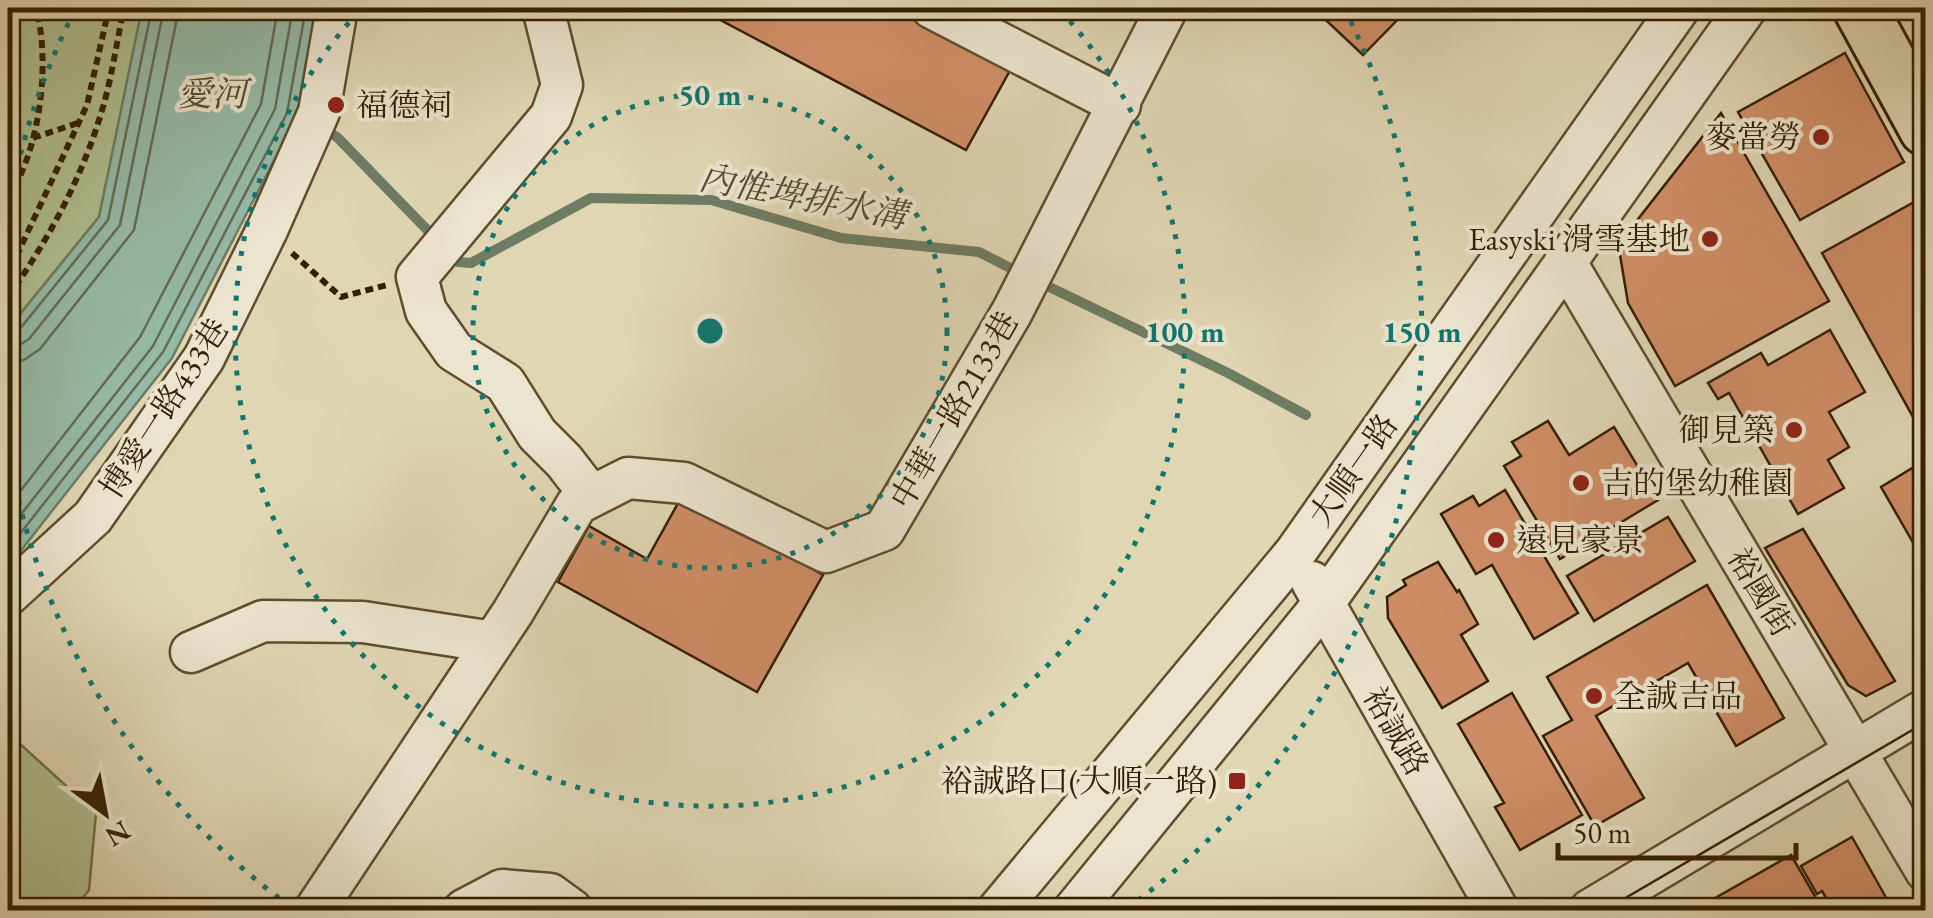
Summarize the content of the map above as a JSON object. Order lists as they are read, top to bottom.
{
  "streets": {
    "street": [
      "博愛一路433巷",
      "中華一路2133巷",
      "大順一路",
      "裕國街",
      "裕誠路"
    ]
  },
  "crossings": [
    ["大順一路", "裕國街"],
    ["大順一路", "裕誠路"]
  ],
  "water": ["愛河", "內惟埤排水溝"],
  "places": {
    "other": [
      "福德祠",
      "麥當勞",
      "Easyski 滑雪基地",
      "御見築",
      "吉的堡幼稚園",
      "遠見豪景",
      "全誠吉品"
    ],
    "transit": ["裕誠路口(大順一路)"]
  },
  "scale_bar": "50 m",
  "north": "bottom right",
  "rings": ["50 m", "100 m", "150 m"]
}
